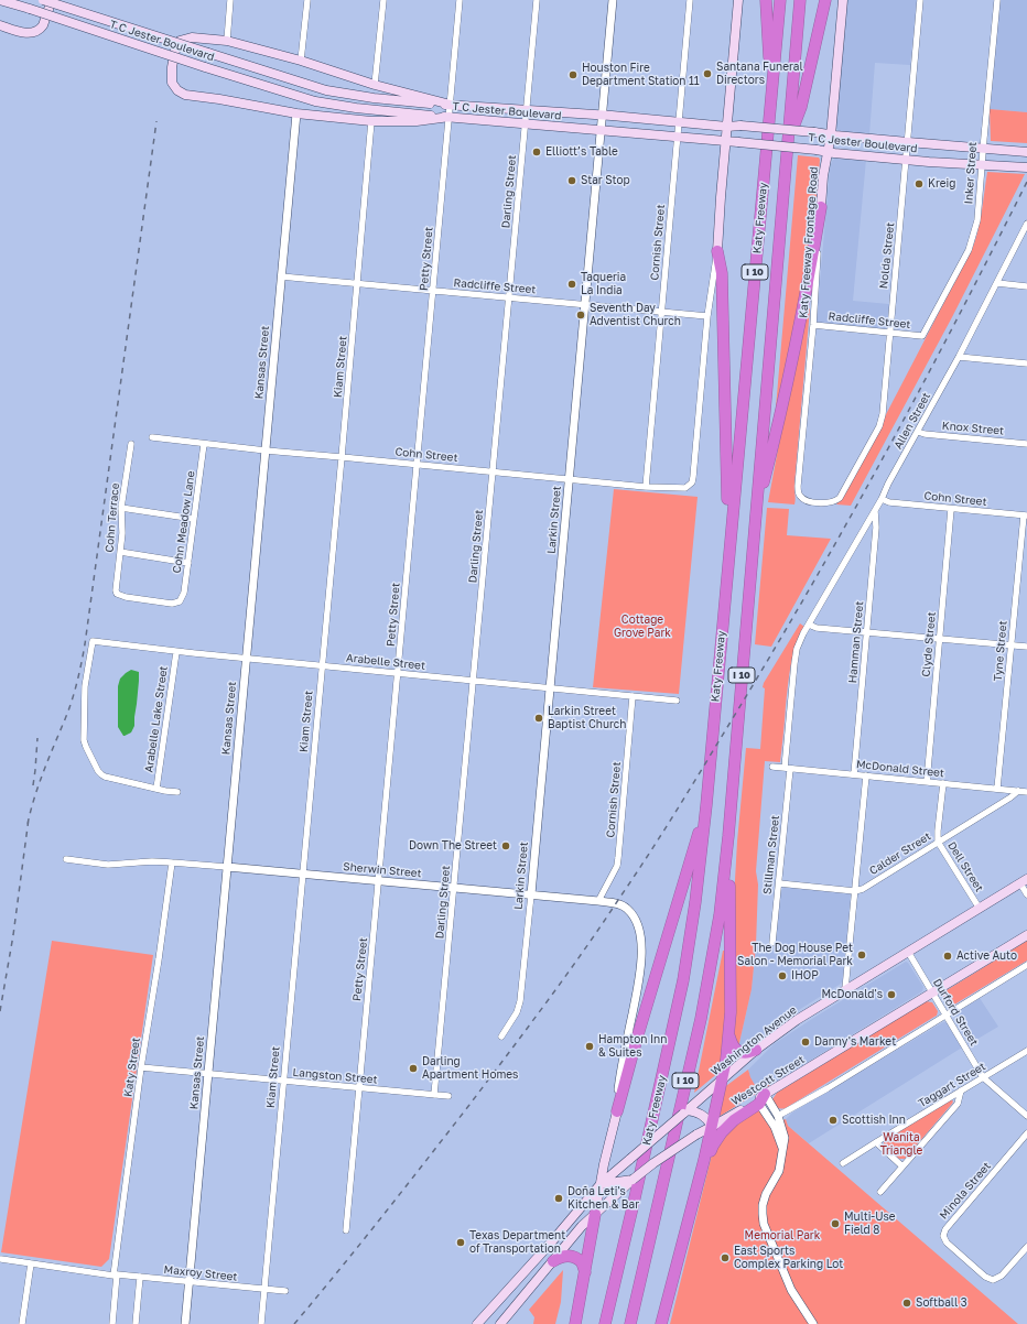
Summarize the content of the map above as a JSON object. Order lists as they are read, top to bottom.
{
  "streets": {
    "highway": ["Katy Freeway", "I 10"],
    "main road": [
      "T C Jester Boulevard",
      "Katy Freeway Frontage Road",
      "Washington Avenue",
      "Westcott Street"
    ],
    "street": [
      "Inker Street",
      "Darling Street",
      "Cornish Street",
      "Nolda Street",
      "Petty Street",
      "Radcliffe Street",
      "Kansas Street",
      "Kiam Street",
      "Allen Street",
      "Knox Street",
      "Cohn Street",
      "Cohn Terrace",
      "Larkin Street",
      "Cohn Meadow Lane",
      "Hamman Street",
      "Clyde Street",
      "Tyne Street",
      "Arabelle Street",
      "Arabelle Lake Street",
      "McDonald Street",
      "Calder Street",
      "Stillman Street",
      "Dell Street",
      "Sherwin Street",
      "Durford Street",
      "Katy Street",
      "Langston Street",
      "Taggart Street",
      "Minola Street",
      "Maxroy Street"
    ]
  },
  "crossings": [
    ["T C Jester Boulevard", "Inker Street"],
    ["T C Jester Boulevard", "Darling Street"],
    ["T C Jester Boulevard", "Cornish Street"],
    ["T C Jester Boulevard", "Katy Freeway Frontage Road"],
    ["T C Jester Boulevard", "Nolda Street"],
    ["T C Jester Boulevard", "Petty Street"],
    ["T C Jester Boulevard", "Larkin Street"],
    ["Inker Street", "Radcliffe Street"],
    ["Darling Street", "Radcliffe Street"],
    ["Darling Street", "Cohn Street"],
    ["Darling Street", "Arabelle Street"],
    ["Darling Street", "Sherwin Street"],
    ["Darling Street", "Langston Street"],
    ["Cornish Street", "Radcliffe Street"],
    ["Cornish Street", "Cohn Street"],
    ["Cornish Street", "Arabelle Street"],
    ["Cornish Street", "Sherwin Street"],
    ["Katy Freeway Frontage Road", "Nolda Street"],
    ["Katy Freeway Frontage Road", "Radcliffe Street"],
    ["Nolda Street", "Radcliffe Street"],
    ["Petty Street", "Radcliffe Street"],
    ["Petty Street", "Cohn Street"],
    ["Petty Street", "Arabelle Street"],
    ["Petty Street", "Sherwin Street"],
    ["Petty Street", "Langston Street"],
    ["Radcliffe Street", "Kansas Street"],
    ["Radcliffe Street", "Kiam Street"],
    ["Radcliffe Street", "Cohn Street"],
    ["Radcliffe Street", "Larkin Street"],
    ["Kansas Street", "Cohn Street"],
    ["Kansas Street", "Arabelle Street"],
    ["Kansas Street", "Sherwin Street"],
    ["Kansas Street", "Langston Street"],
    ["Kansas Street", "Maxroy Street"],
    ["Kiam Street", "Cohn Street"],
    ["Kiam Street", "Arabelle Street"],
    ["Kiam Street", "Sherwin Street"],
    ["Kiam Street", "Langston Street"],
    ["Kiam Street", "Maxroy Street"],
    ["Allen Street", "Knox Street"],
    ["Allen Street", "Cohn Street"],
    ["Allen Street", "Hamman Street"],
    ["Allen Street", "Stillman Street"],
    ["Cohn Street", "Larkin Street"],
    ["Cohn Street", "Cohn Meadow Lane"],
    ["Cohn Street", "Clyde Street"],
    ["Cohn Street", "Tyne Street"],
    ["Cohn Terrace", "Cohn Meadow Lane"],
    ["Larkin Street", "Arabelle Street"],
    ["Larkin Street", "Sherwin Street"],
    ["Hamman Street", "McDonald Street"],
    ["Clyde Street", "McDonald Street"],
    ["Tyne Street", "McDonald Street"],
    ["Arabelle Street", "Arabelle Lake Street"],
    ["McDonald Street", "Calder Street"],
    ["McDonald Street", "Stillman Street"],
    ["McDonald Street", "Dell Street"],
    ["Calder Street", "Dell Street"],
    ["Dell Street", "Washington Avenue"],
    ["Sherwin Street", "Katy Street"],
    ["Durford Street", "Washington Avenue"],
    ["Durford Street", "Westcott Street"],
    ["Durford Street", "Taggart Street"],
    ["Katy Street", "Langston Street"],
    ["Katy Street", "Maxroy Street"]
  ],
  "parks": ["Cottage Grove Park", "Wanita Triangle", "Memorial Park"],
  "places": [
    "Santana Funeral Directors",
    "Houston Fire Department Station 11",
    "Elliott’s Table",
    "Star Stop",
    "Kreig",
    "Taqueria La India",
    "Seventh Day Adventist Church",
    "Larkin Street Baptist Church",
    "Down The Street",
    "The Dog House Pet Salon - Memorial Park",
    "Active Auto",
    "IHOP",
    "McDonald's",
    "Danny's Market",
    "Hampton Inn & Suites",
    "Darling Apartment Homes",
    "Scottish Inn",
    "Doña Leti's Kitchen & Bar",
    "Multi-Use Field 8",
    "Texas Department of Transportation",
    "East Sports Complex Parking Lot",
    "Softball 3"
  ]
}
